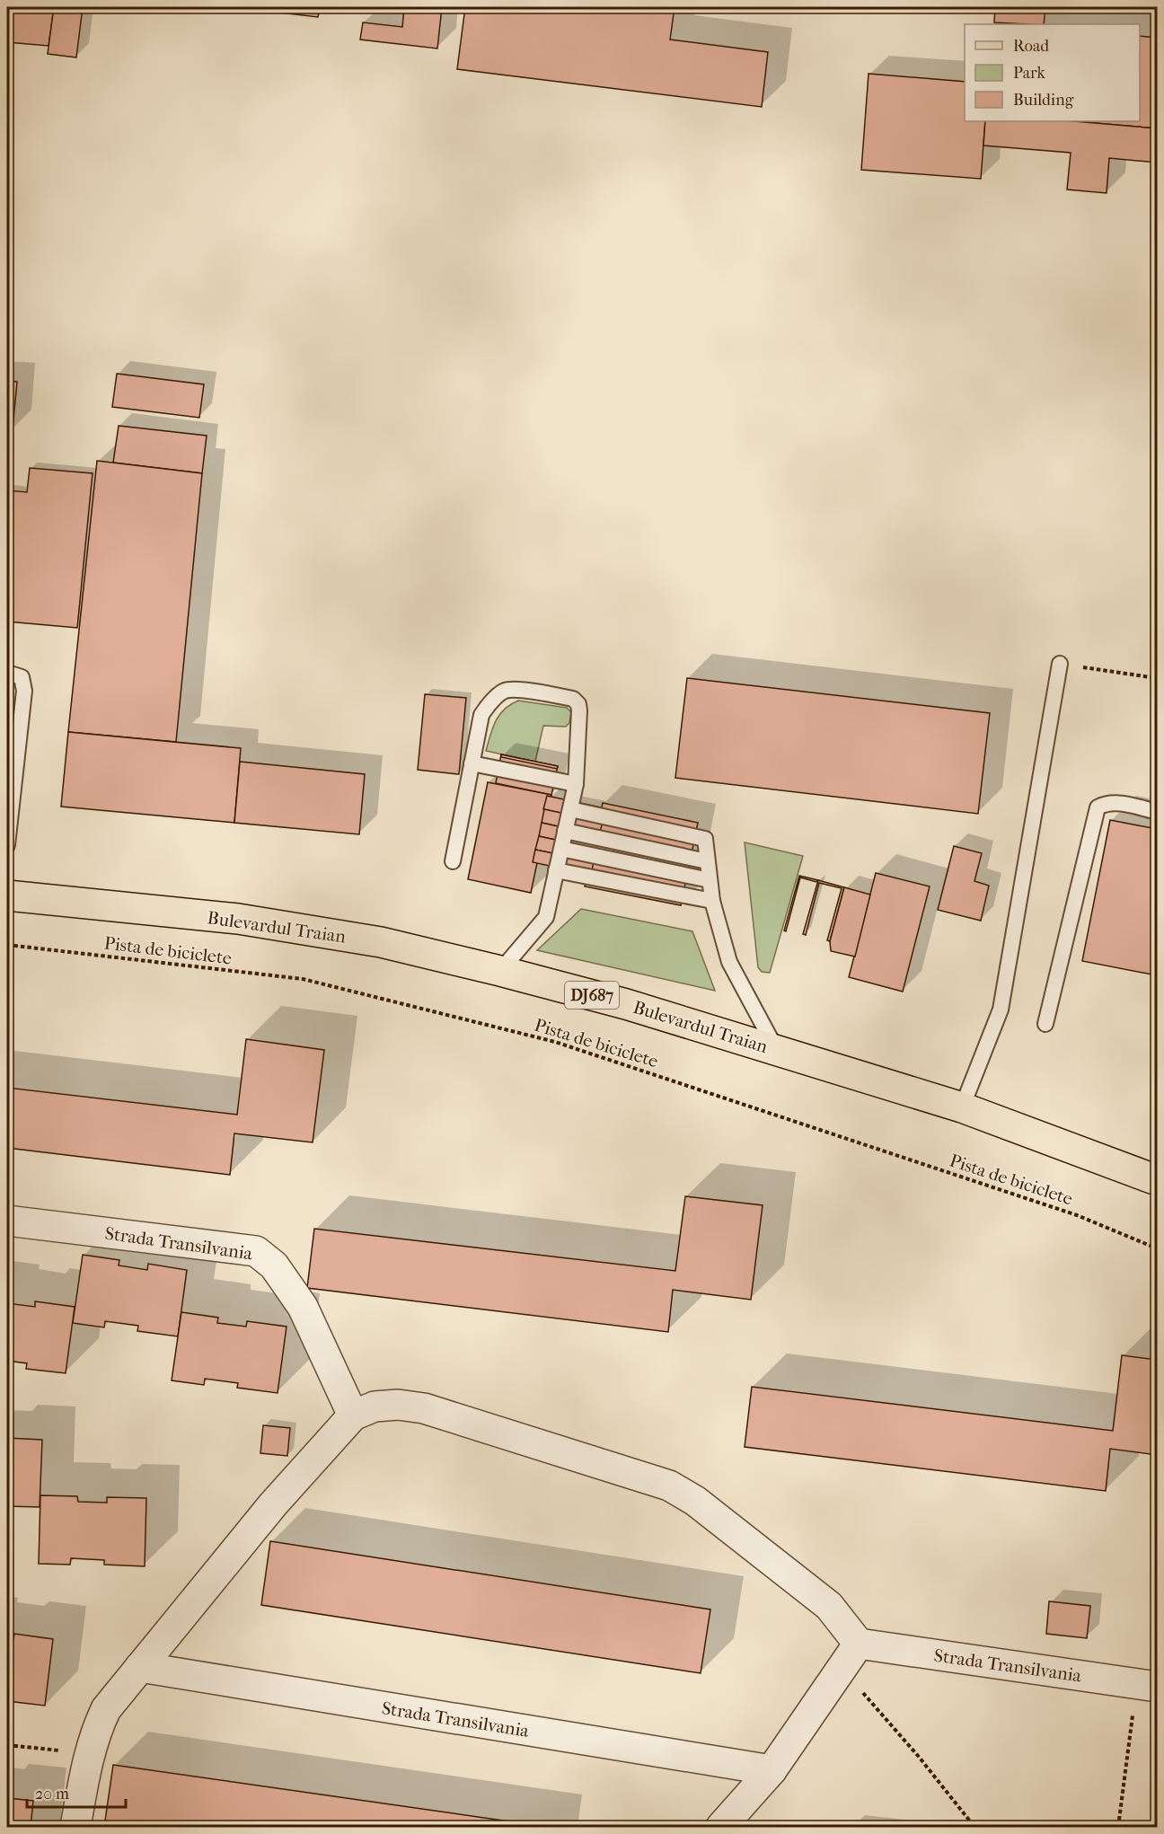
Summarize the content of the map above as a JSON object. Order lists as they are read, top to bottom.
{
  "streets": {
    "main road": ["Bulevardul Traian", "DJ687"],
    "street": ["Strada Transilvania"],
    "path": ["Pista de biciclete"]
  },
  "legend": ["Road", "Park", "Building"],
  "scale_bar": "20 m"
}
